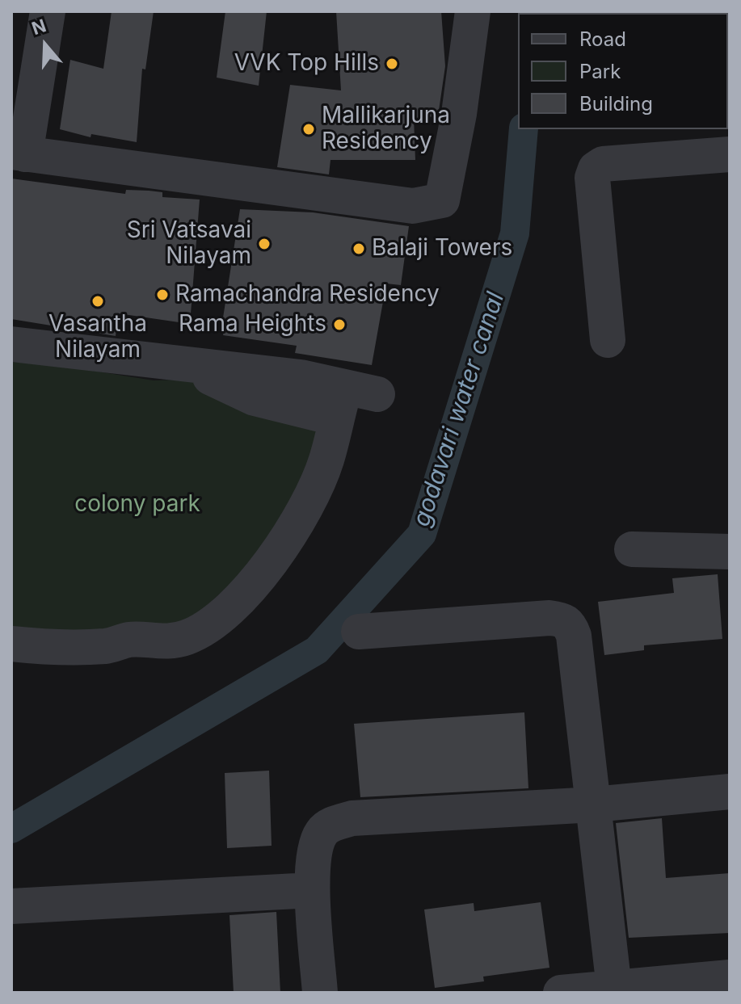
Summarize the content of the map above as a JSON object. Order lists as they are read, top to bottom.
{
  "water": ["godavari water canal"],
  "parks": ["colony park"],
  "places": [
    "VVK Top Hills",
    "Mallikarjuna Residency",
    "Sri Vatsavai Nilayam",
    "Balaji Towers",
    "Ramachandra Residency",
    "Vasantha Nilayam",
    "Rama Heights"
  ],
  "legend": ["Road", "Park", "Building"],
  "north": "top"
}
